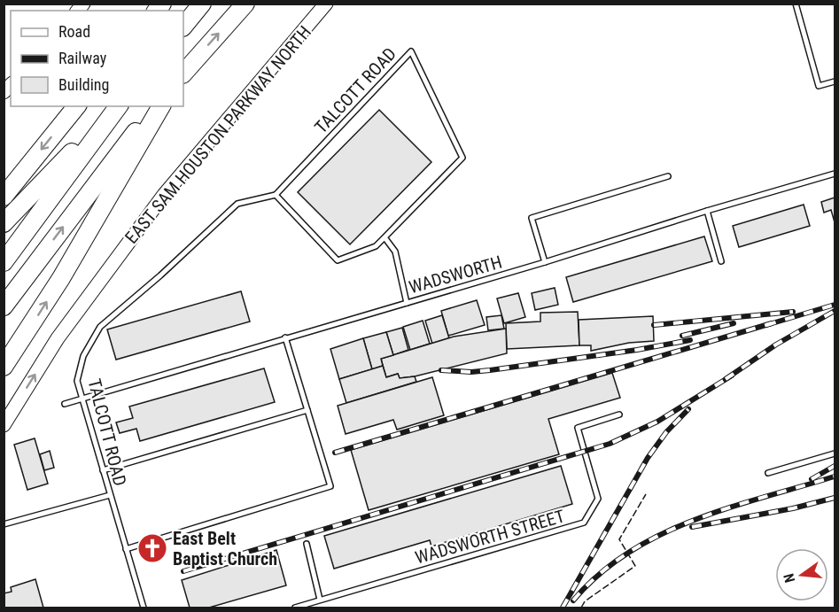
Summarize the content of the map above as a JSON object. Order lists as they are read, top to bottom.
{
  "streets": {
    "main road": ["EAST SAM HOUSTON PARKWAY NORTH"],
    "lane": ["TALCOTT ROAD", "WADSWORTH", "WADSWORTH STREET"]
  },
  "crossings": [
    ["TALCOTT ROAD", "WADSWORTH"]
  ],
  "one_way": ["EAST SAM HOUSTON PARKWAY NORTH"],
  "places": {
    "church": ["East Belt Baptist Church"]
  },
  "legend": ["Road", "Railway", "Building"],
  "north": "left"
}
